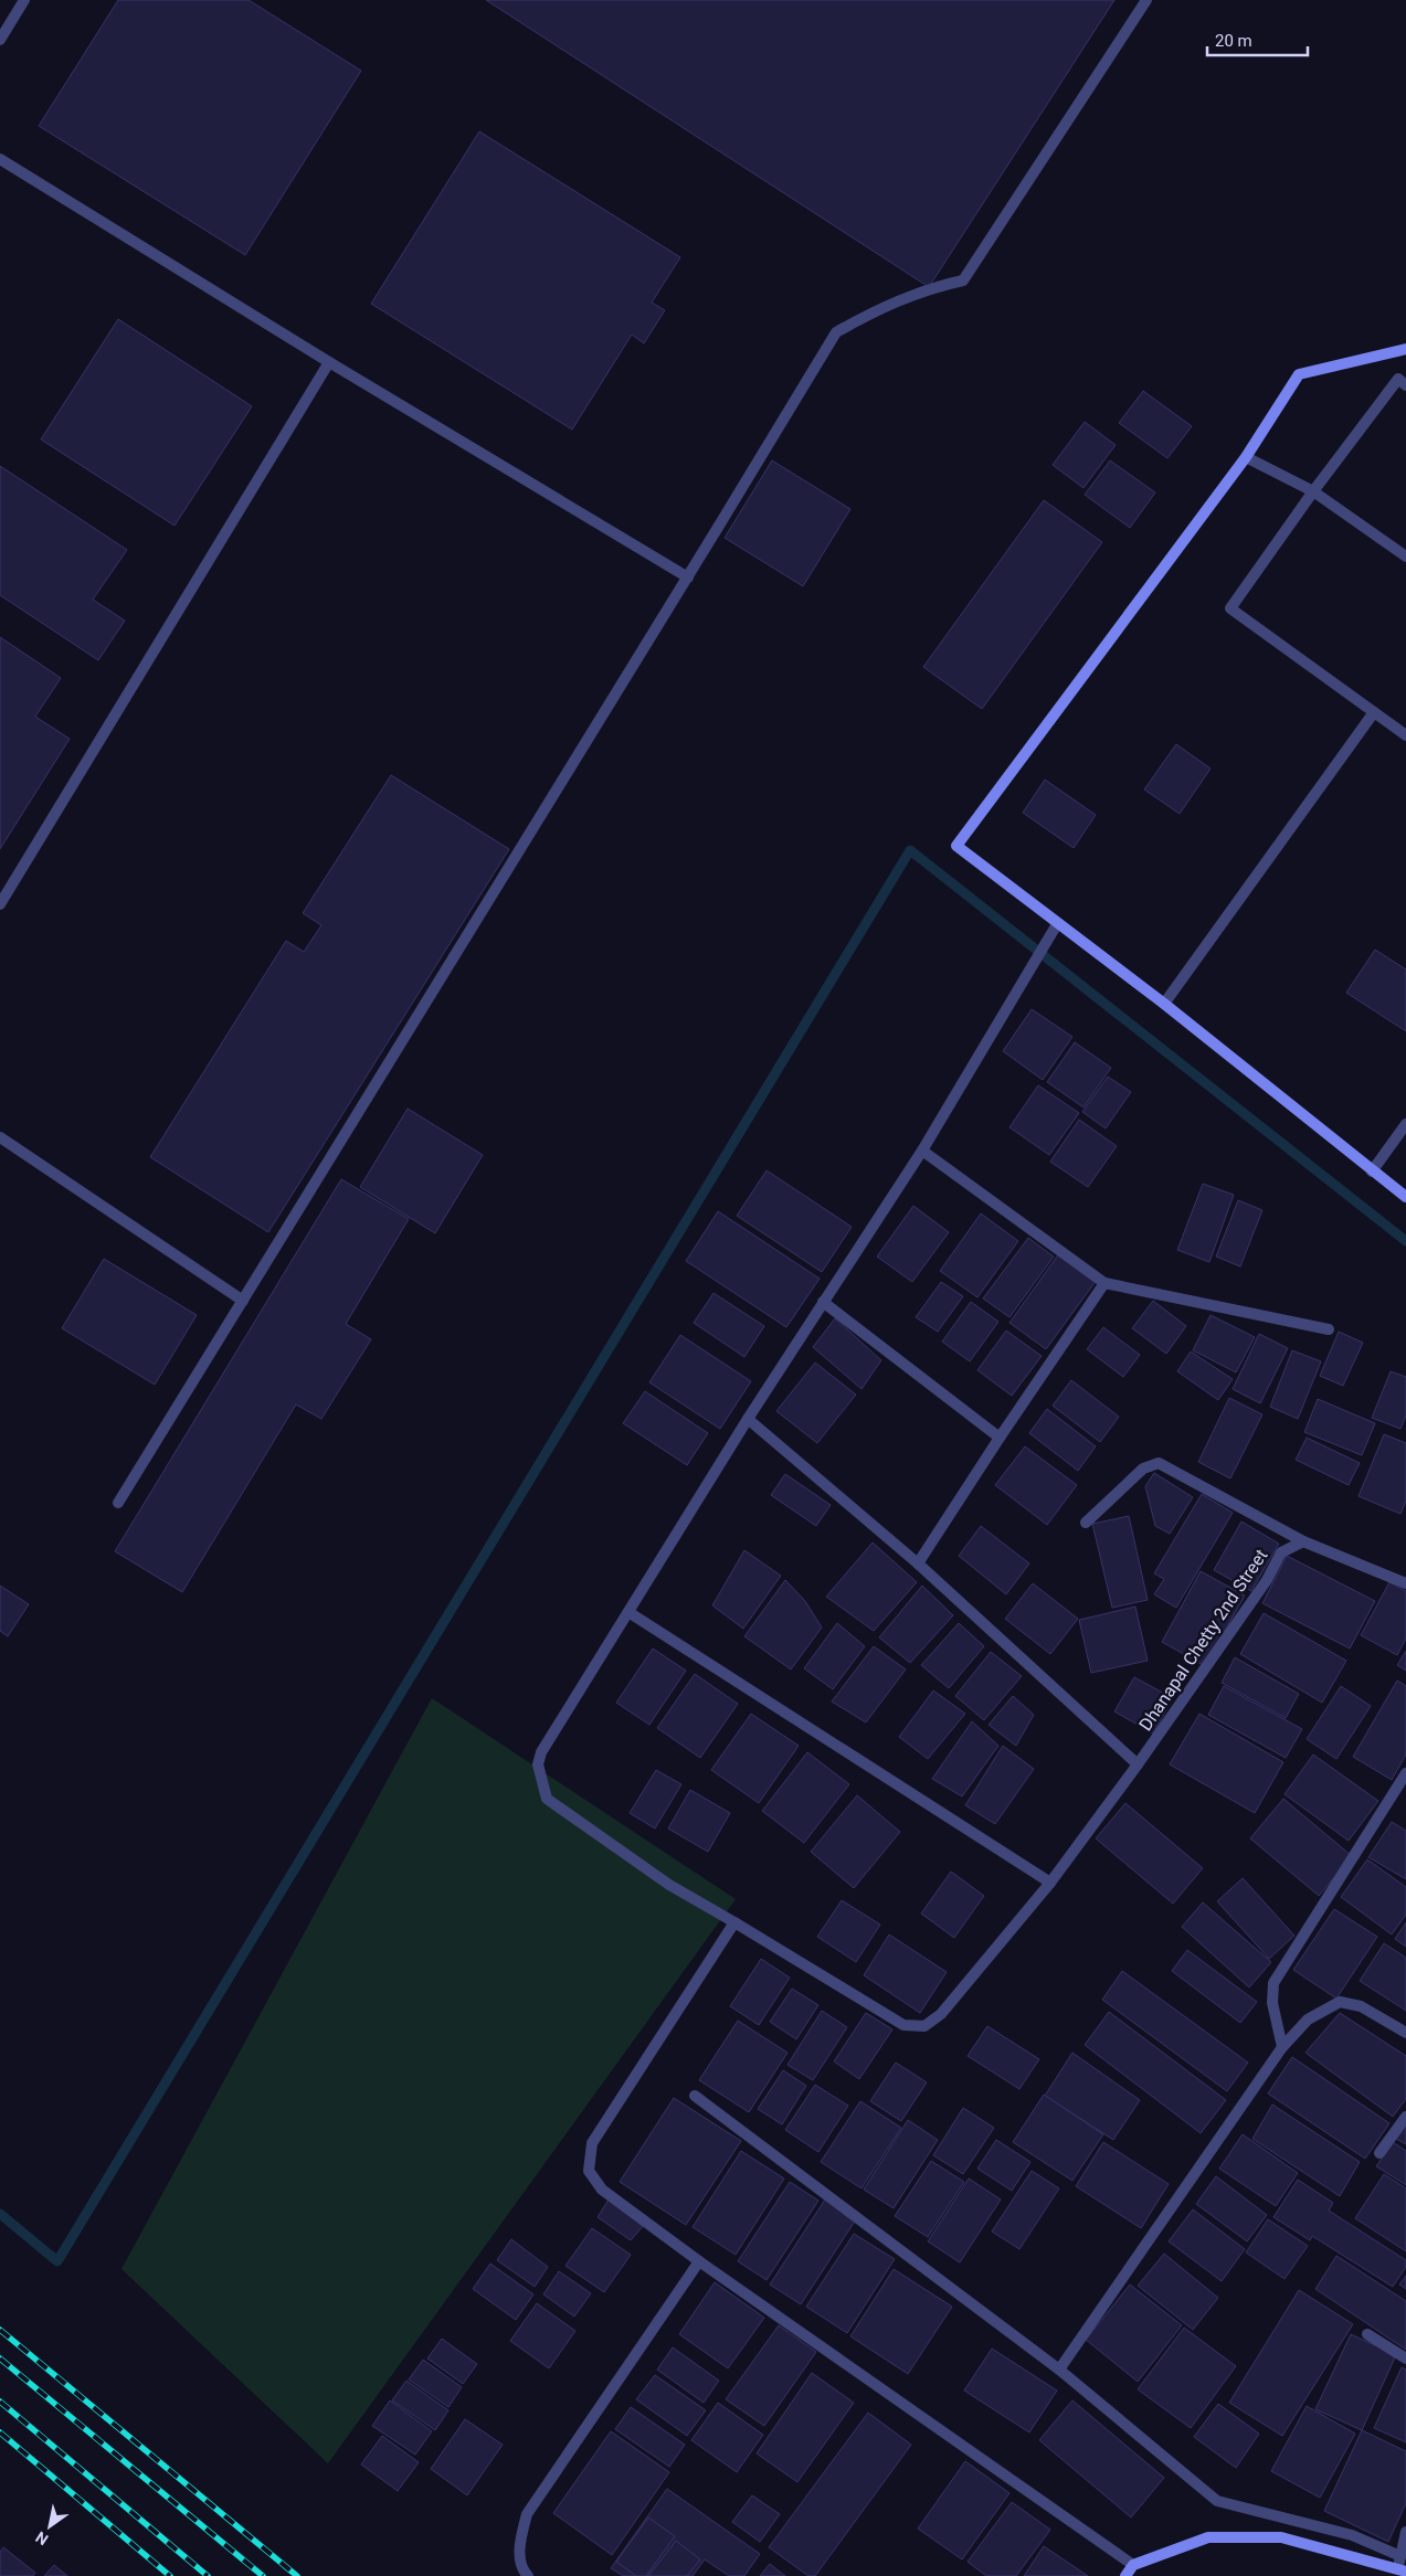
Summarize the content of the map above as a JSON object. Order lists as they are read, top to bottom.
{
  "streets": {
    "street": ["Dhanapal Chetty 2nd Street"]
  },
  "scale_bar": "20 m",
  "north": "bottom left"
}
